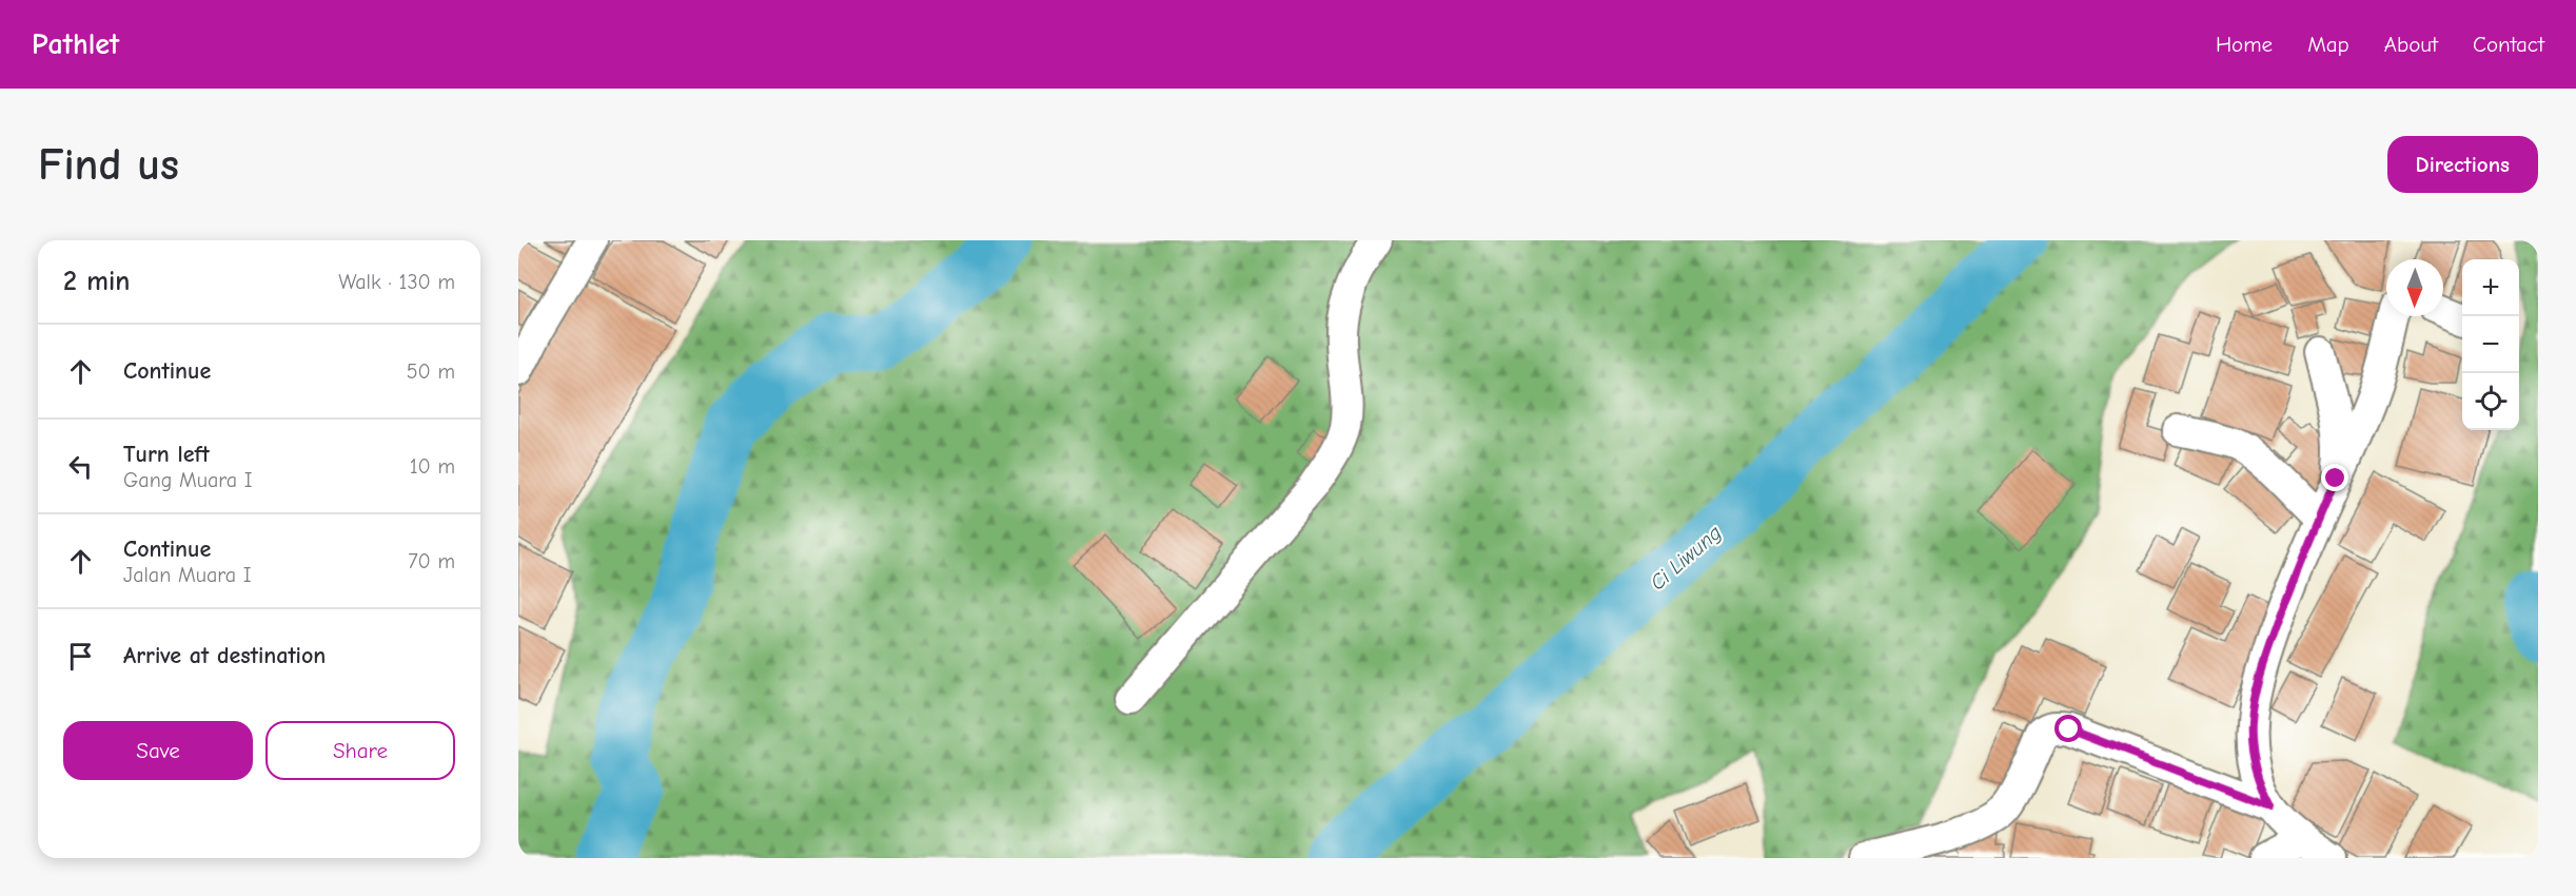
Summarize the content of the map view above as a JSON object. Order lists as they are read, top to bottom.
{
  "water": ["Ci Liwung"],
  "north": "bottom",
  "page": {
    "header": "Pathlet",
    "nav": [
      "Home",
      "Map",
      "About",
      "Contact"
    ],
    "buttons": [
      "Directions",
      ["Save", "Share"]
    ],
    "title": "Find us",
    "heading": ["2 min", "Walk · 130 m"],
    "map_buttons": ["+", "−"],
    "list": [
      ["Continue", "50 m"],
      ["Turn left", "Gang Muara I", "10 m"],
      ["Continue", "Jalan Muara I", "70 m"],
      "Arrive at destination"
    ]
  }
}
